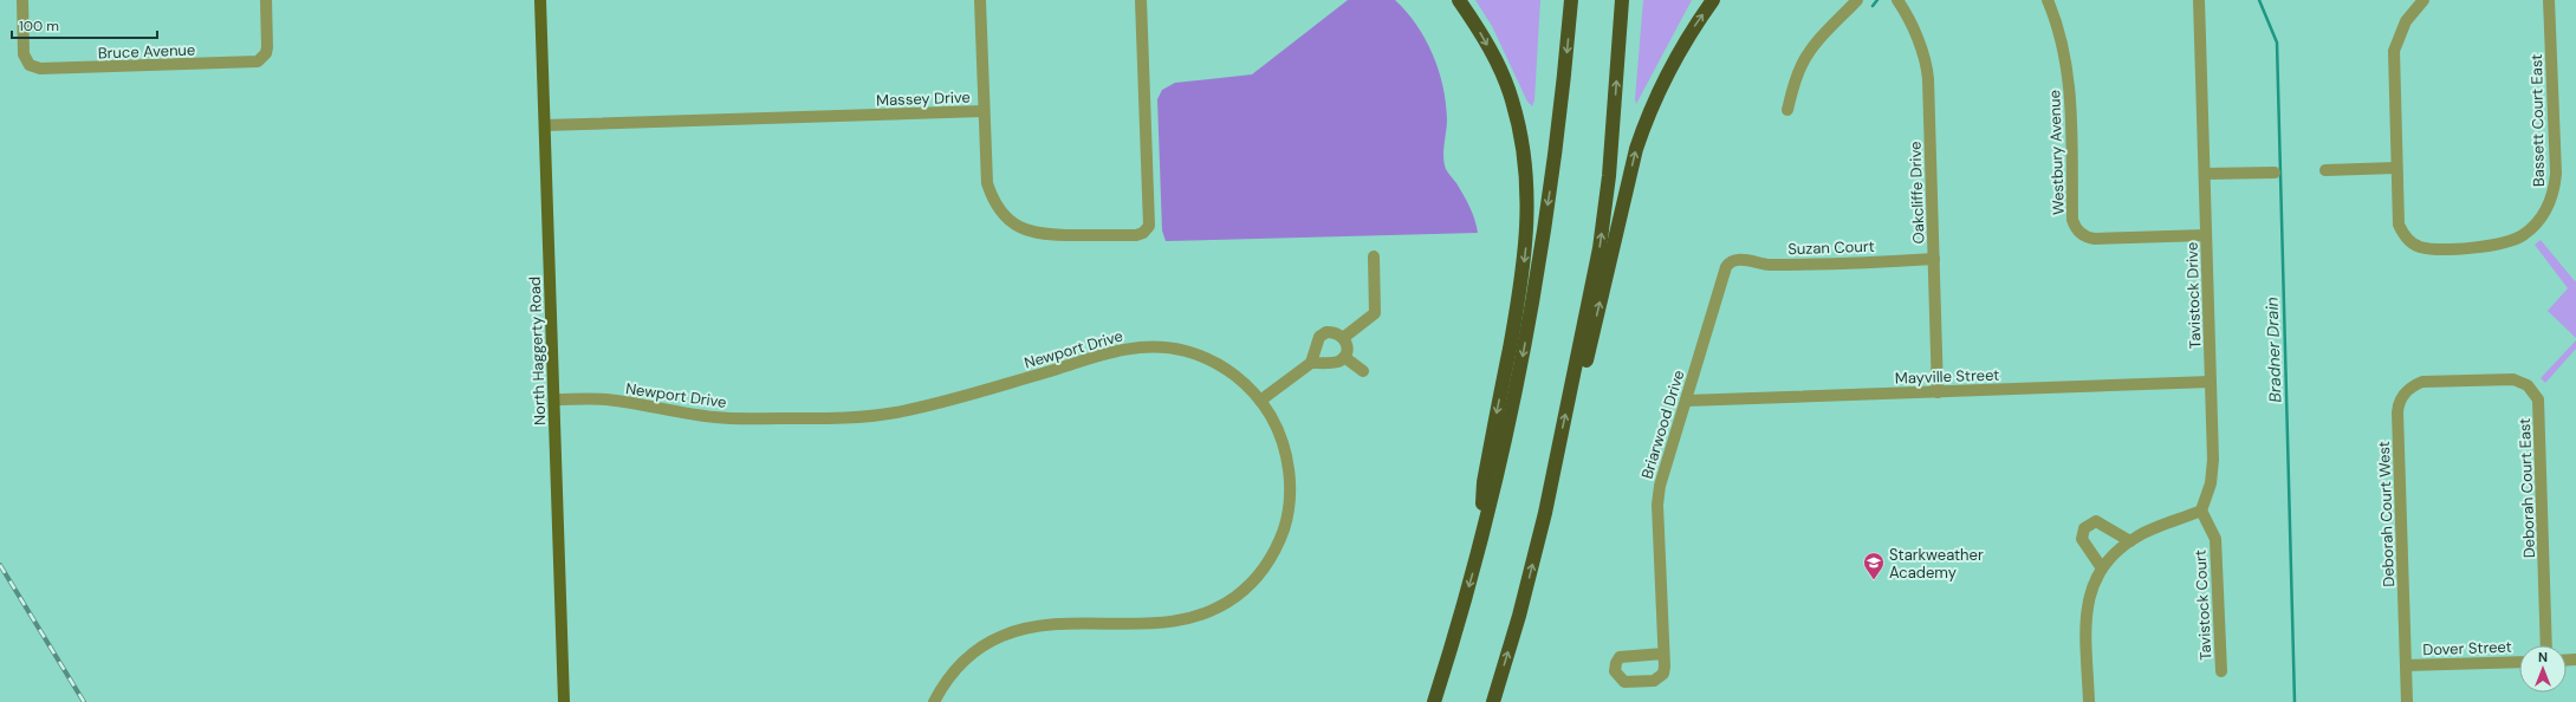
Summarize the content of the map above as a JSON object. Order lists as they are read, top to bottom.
{
  "streets": {
    "main road": ["North Haggerty Road"],
    "street": [
      "Bruce Avenue",
      "Massey Drive",
      "Bassett Court East",
      "Westbury Avenue",
      "Oakcliffe Drive",
      "Suzan Court",
      "Tavistock Drive",
      "Newport Drive",
      "Mayville Street",
      "Briarwood Drive",
      "Deborah Court East",
      "Deborah Court West",
      "Tavistock Court",
      "Dover Street"
    ]
  },
  "crossings": [
    ["Massey Drive", "North Haggerty Road"],
    ["Westbury Avenue", "Tavistock Drive"],
    ["Oakcliffe Drive", "Suzan Court"],
    ["Oakcliffe Drive", "Mayville Street"],
    ["Suzan Court", "Briarwood Drive"],
    ["Tavistock Drive", "Mayville Street"],
    ["Tavistock Drive", "Tavistock Court"],
    ["Newport Drive", "North Haggerty Road"],
    ["Mayville Street", "Briarwood Drive"],
    ["Deborah Court East", "Deborah Court West"],
    ["Deborah Court West", "Dover Street"]
  ],
  "water": ["Bradner Drain"],
  "places": {
    "school or university": ["Starkweather Academy"]
  },
  "scale_bar": "100 m",
  "north": "top"
}
